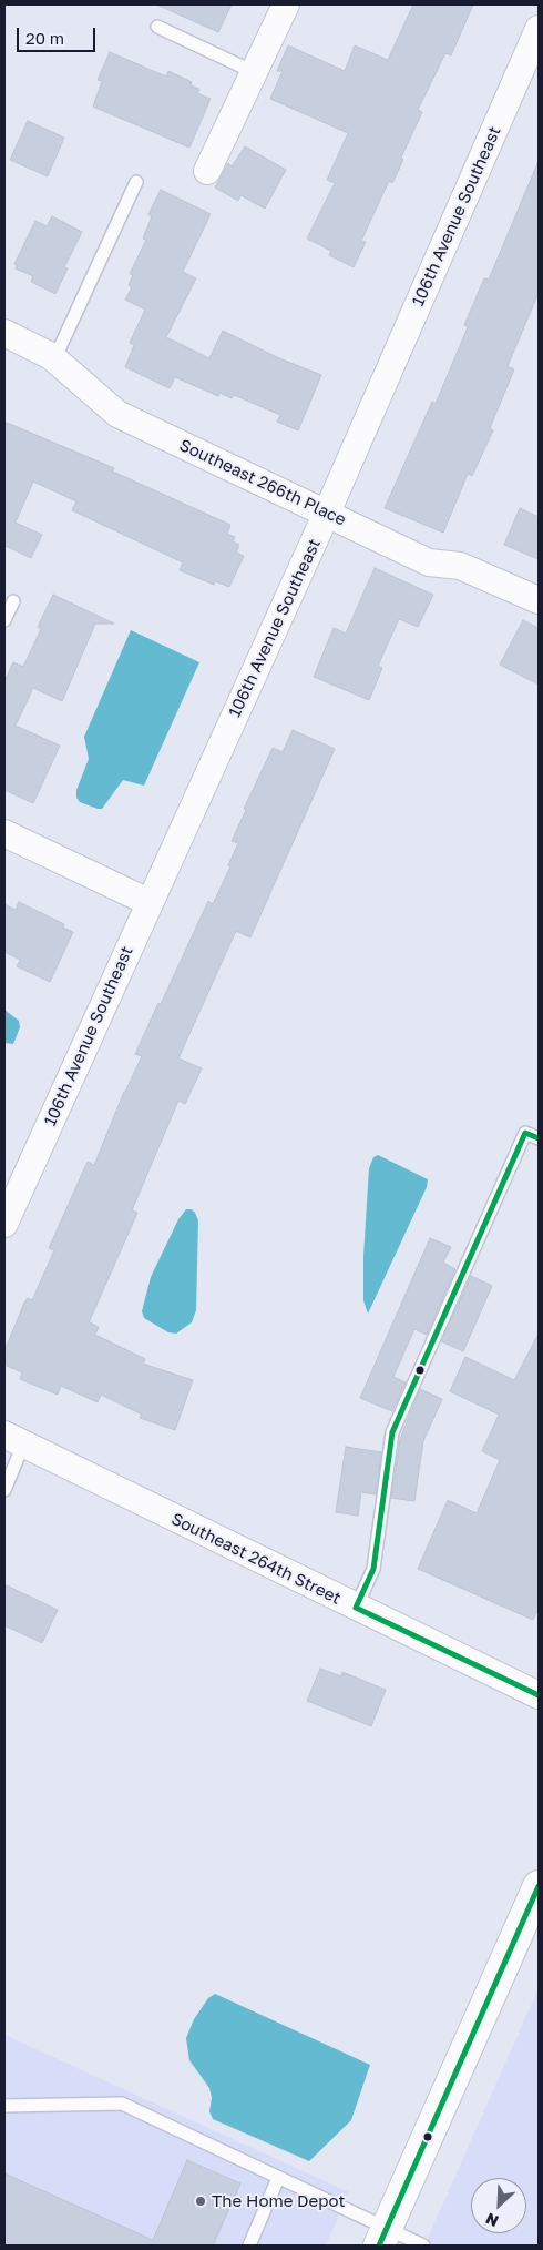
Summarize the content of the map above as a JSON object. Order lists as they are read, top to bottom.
{
  "streets": {
    "street": ["106th Avenue Southeast", "Southeast 266th Place", "Southeast 264th Street"]
  },
  "crossings": [
    ["106th Avenue Southeast", "Southeast 266th Place"]
  ],
  "places": ["The Home Depot"],
  "scale_bar": "20 m",
  "north": "bottom left"
}
